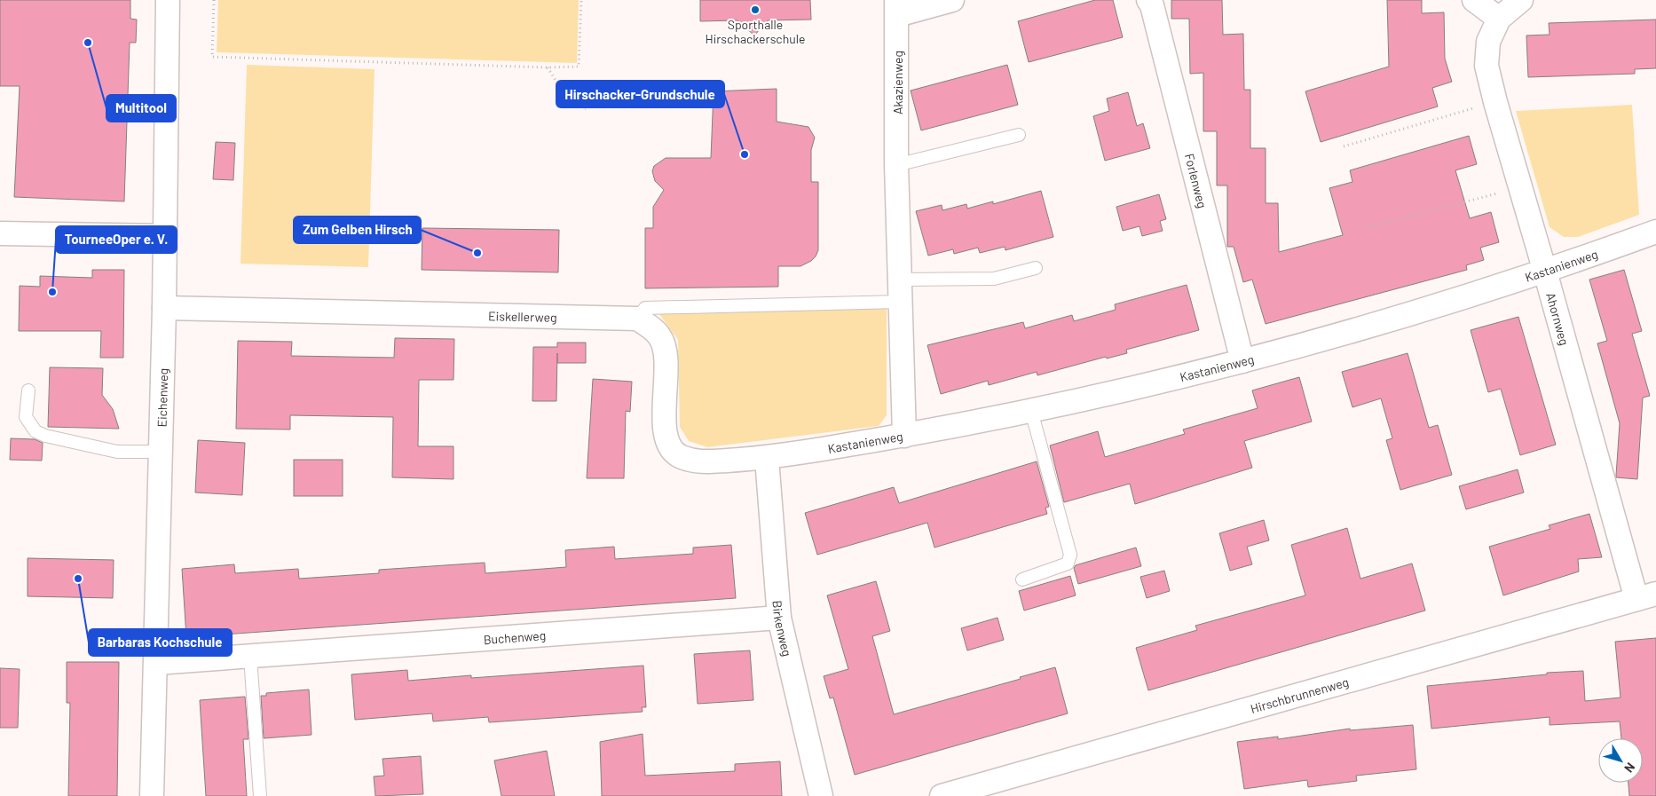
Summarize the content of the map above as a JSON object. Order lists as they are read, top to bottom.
{
  "streets": {
    "street": [
      "Akazienweg",
      "Forlenweg",
      "Kastanienweg",
      "Eiskellerweg",
      "Ahornweg",
      "Eichenweg",
      "Birkenweg",
      "Buchenweg",
      "Hirschbrunnenweg"
    ]
  },
  "crossings": [
    ["Akazienweg", "Kastanienweg"],
    ["Forlenweg", "Kastanienweg"],
    ["Kastanienweg", "Ahornweg"],
    ["Kastanienweg", "Birkenweg"],
    ["Eiskellerweg", "Eichenweg"],
    ["Ahornweg", "Hirschbrunnenweg"],
    ["Eichenweg", "Buchenweg"],
    ["Birkenweg", "Buchenweg"]
  ],
  "places": [
    "Sporthalle Hirschackerschule",
    "Multitool",
    "Hirschacker-Grundschule",
    "Zum Gelben Hirsch",
    "TourneeOper e. V.",
    "Barbaras Kochschule"
  ],
  "north": "bottom right"
}
